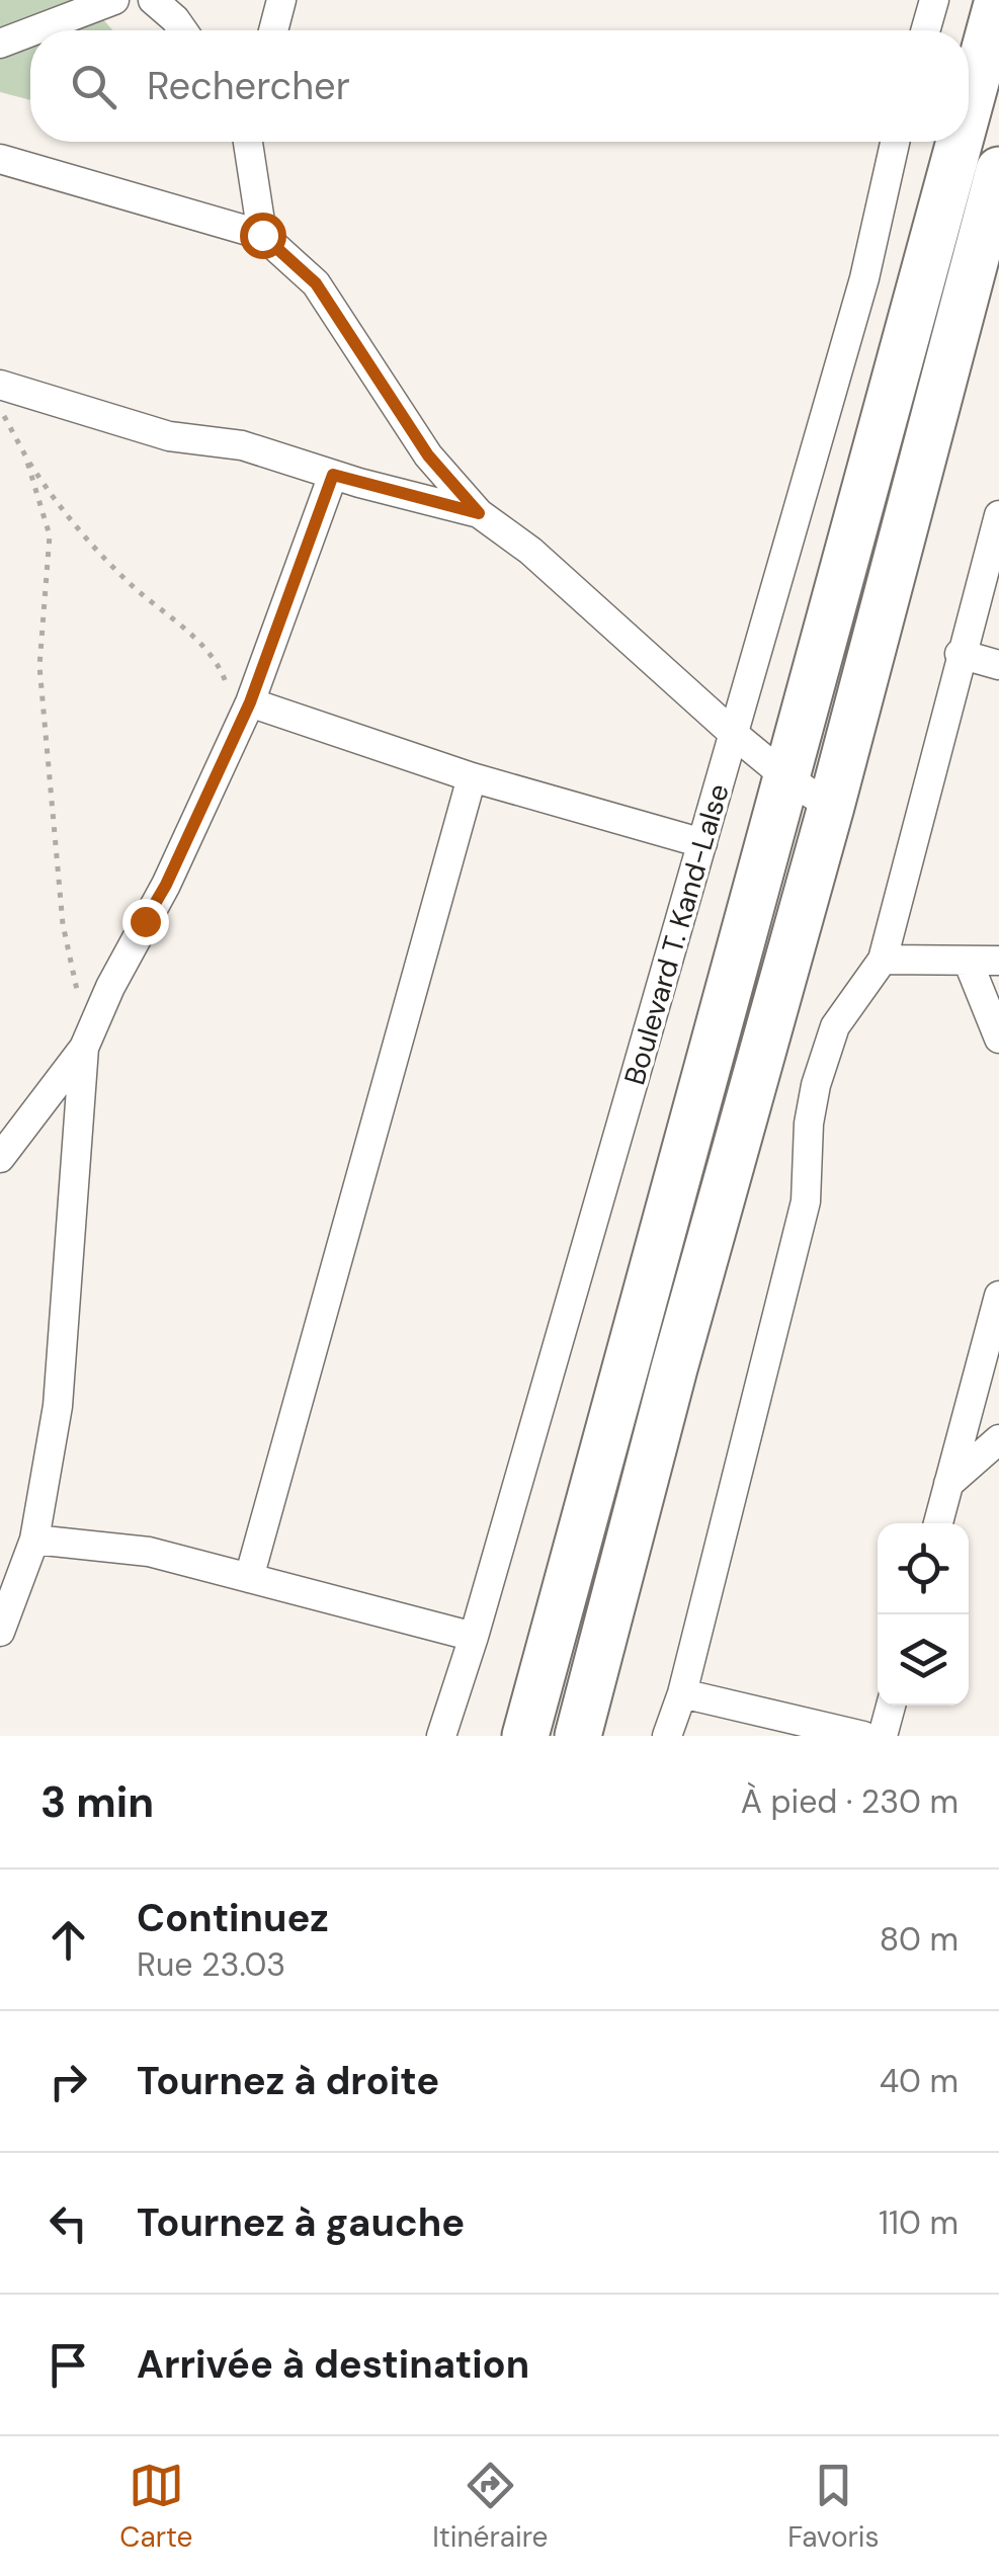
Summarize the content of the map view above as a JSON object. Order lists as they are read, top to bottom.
{
  "streets": {
    "street": ["Boulevard T. Kand-Lalse"]
  },
  "page": {
    "search": "Rechercher",
    "heading": ["3 min", "À pied · 230 m"],
    "list": [
      ["Continuez", "Rue 23.03", "80 m"],
      ["Tournez à droite", "40 m"],
      ["Tournez à gauche", "110 m"],
      "Arrivée à destination"
    ],
    "nav": ["Carte", "Itinéraire", "Favoris"]
  }
}
